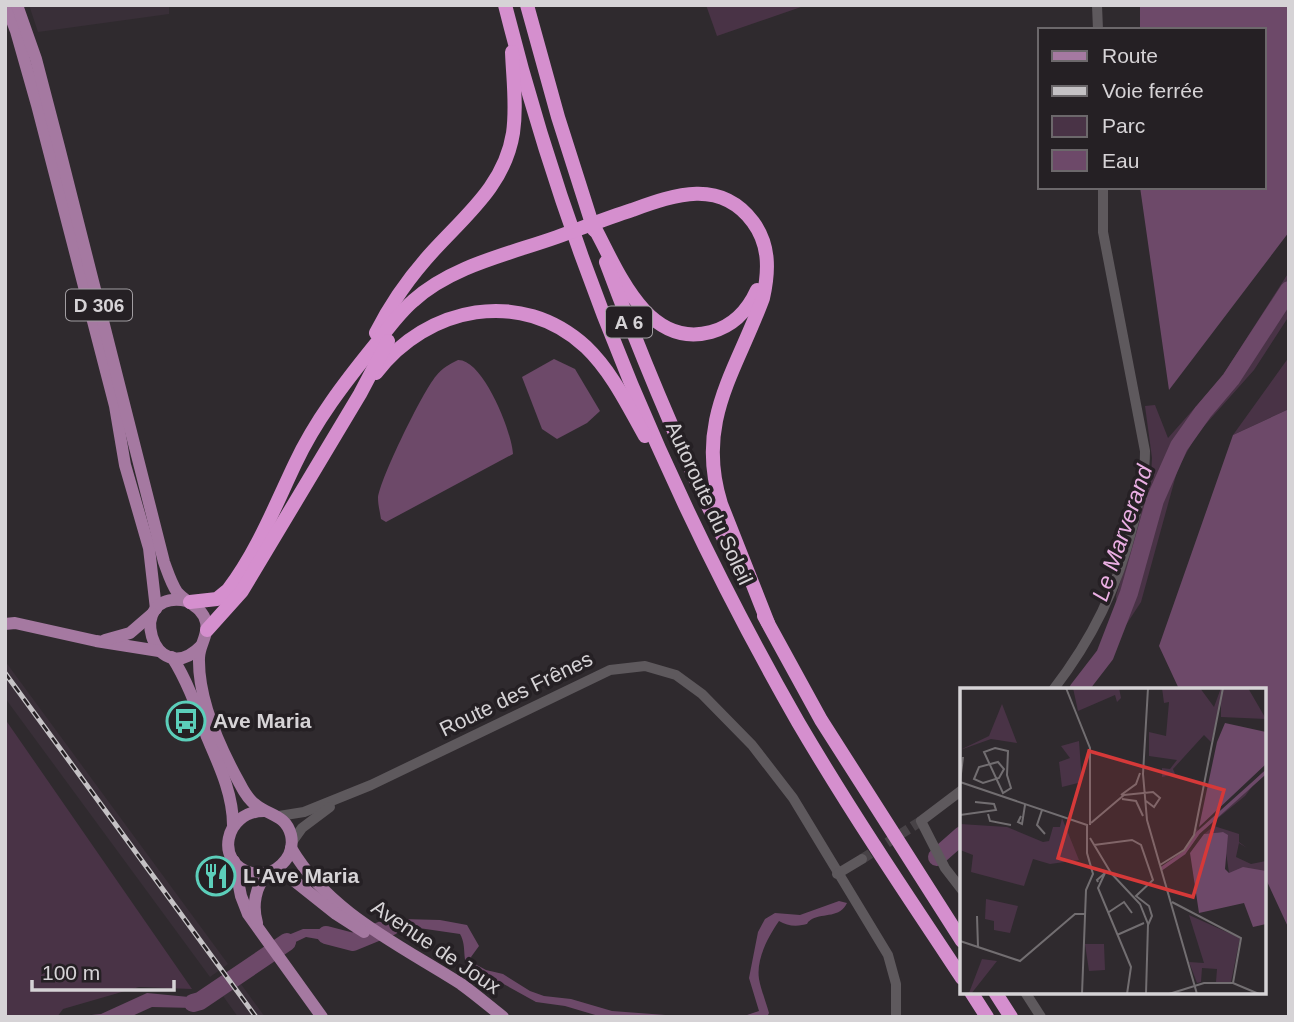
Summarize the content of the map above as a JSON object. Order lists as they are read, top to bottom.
{
  "streets": {
    "highway": ["A 6", "Autoroute du Soleil"],
    "main road": ["D 306", "Avenue de Joux"],
    "street": ["Route des Frênes"]
  },
  "crossings": [
    ["Route des Frênes", "Avenue de Joux"]
  ],
  "water": ["Le Marverand"],
  "places": {
    "bus stop": ["Ave Maria"],
    "restaurant": ["L'Ave Maria"]
  },
  "legend": [
    "Route",
    "Voie ferrée",
    "Parc",
    "Eau"
  ],
  "scale_bar": "100 m"
}
